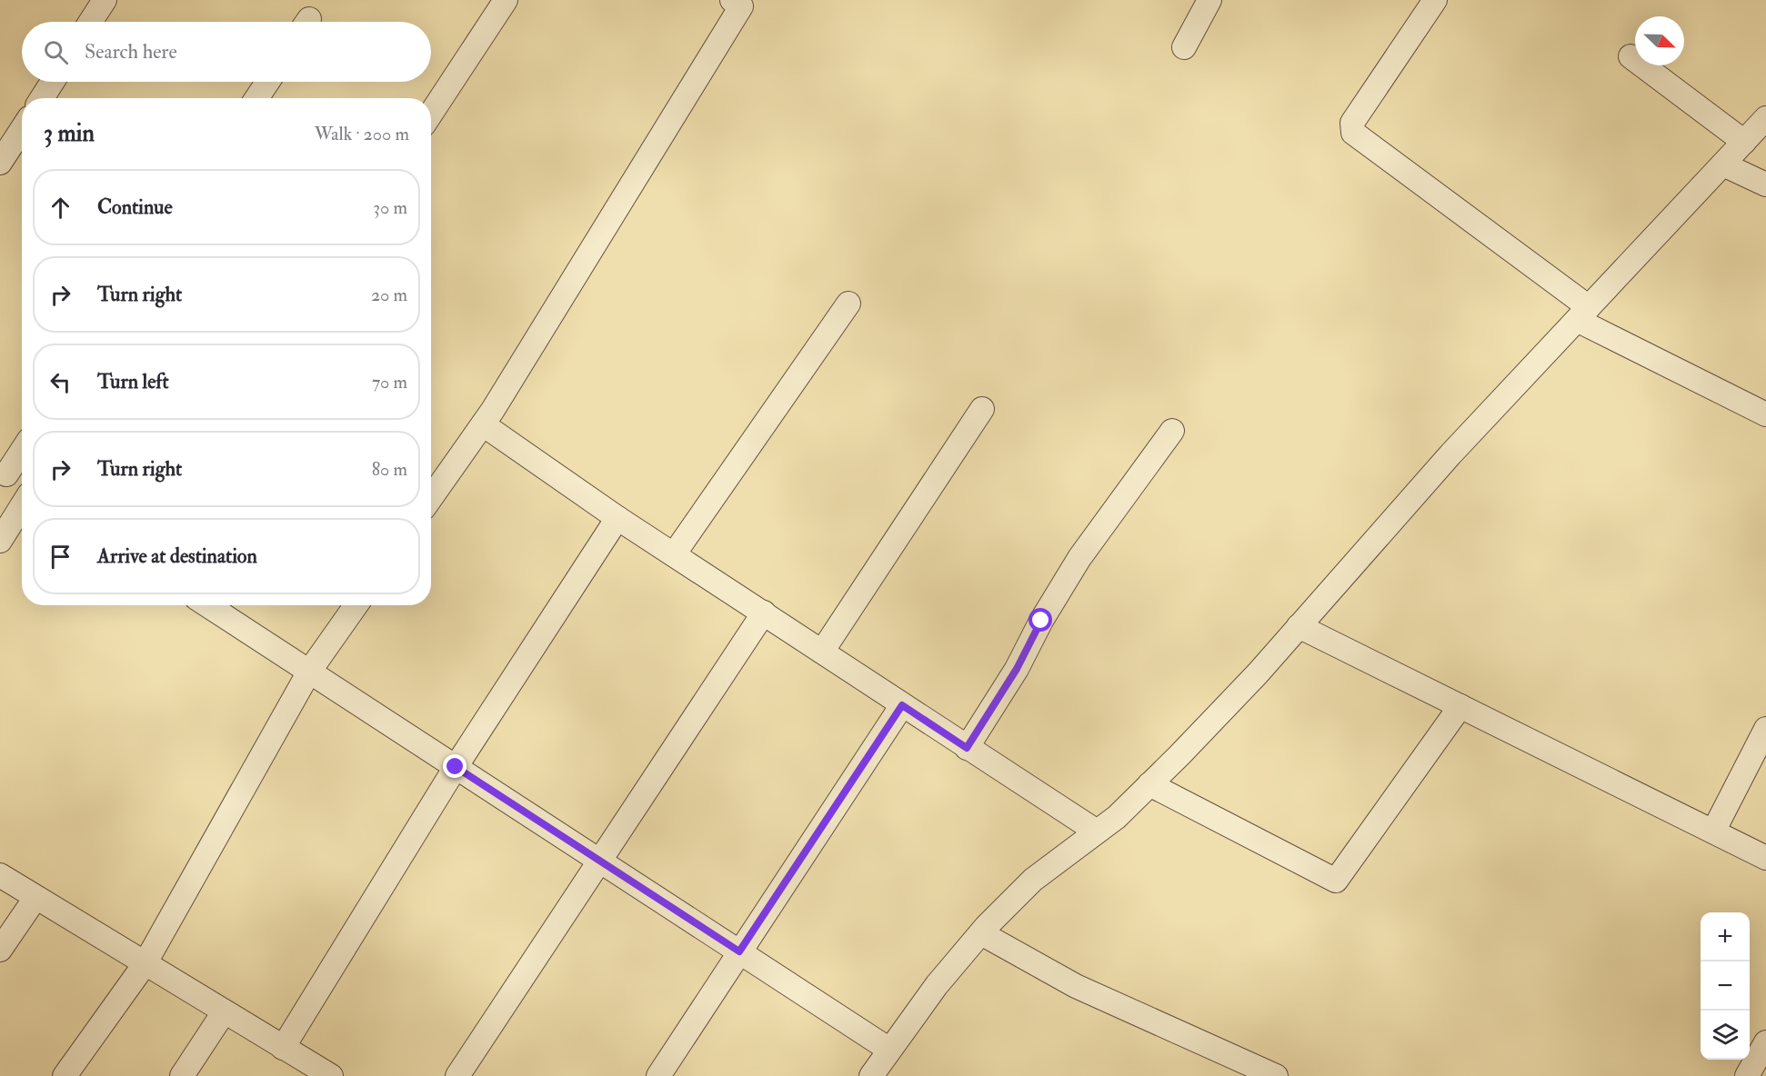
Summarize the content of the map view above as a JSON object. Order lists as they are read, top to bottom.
{
  "north": "bottom right",
  "page": {
    "search": "Search here",
    "heading": ["3 min", "Walk · 200 m"],
    "list": [
      ["Continue", "30 m"],
      ["Turn right", "20 m"],
      ["Turn left", "70 m"],
      ["Turn right", "80 m"],
      "Arrive at destination"
    ],
    "map_buttons": ["+", "−"]
  }
}
